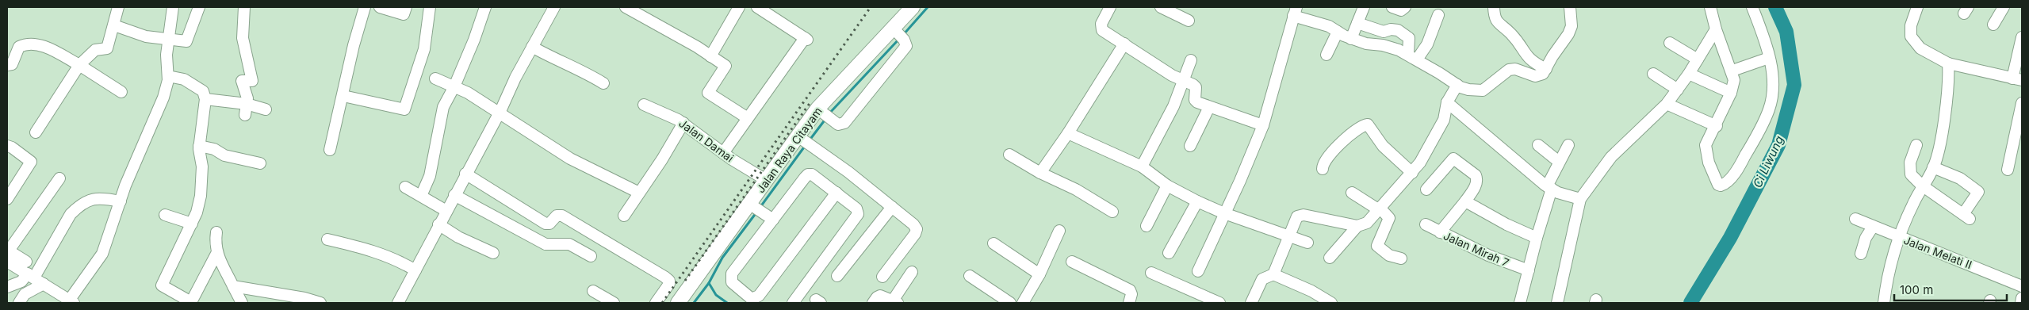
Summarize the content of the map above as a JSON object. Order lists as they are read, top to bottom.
{
  "streets": {
    "main road": ["Jalan Raya Citayam"],
    "street": ["Jalan Damai", "Jalan Mirah 7", "Jalan Melati II"]
  },
  "crossings": [
    ["Jalan Damai", "Jalan Raya Citayam"]
  ],
  "water": ["Ci Liwung"],
  "scale_bar": "100 m"
}
